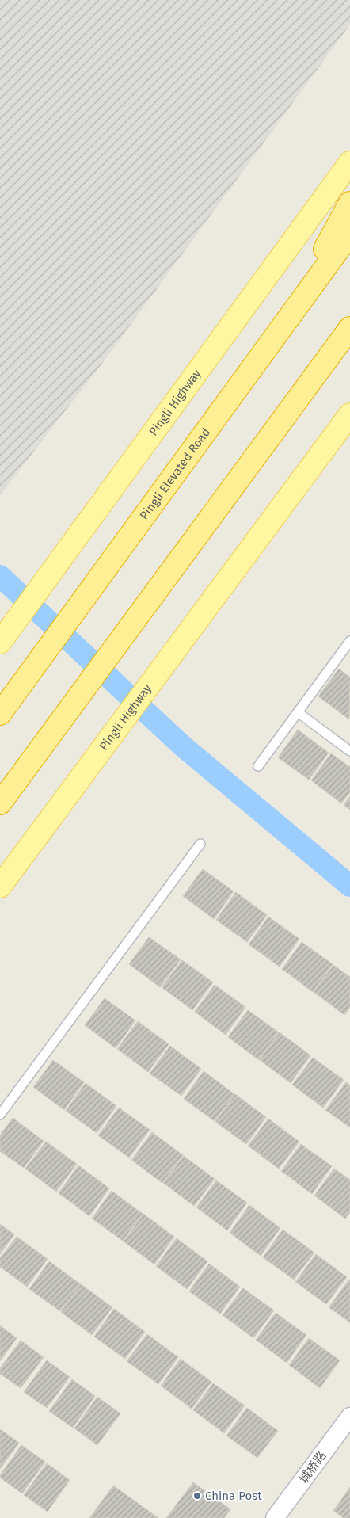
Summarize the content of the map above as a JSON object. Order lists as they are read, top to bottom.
{
  "streets": {
    "highway": ["Pingli Elevated Road"],
    "main road": ["Pingli Highway"],
    "street": ["城桥路"]
  },
  "places": ["China Post"]
}
